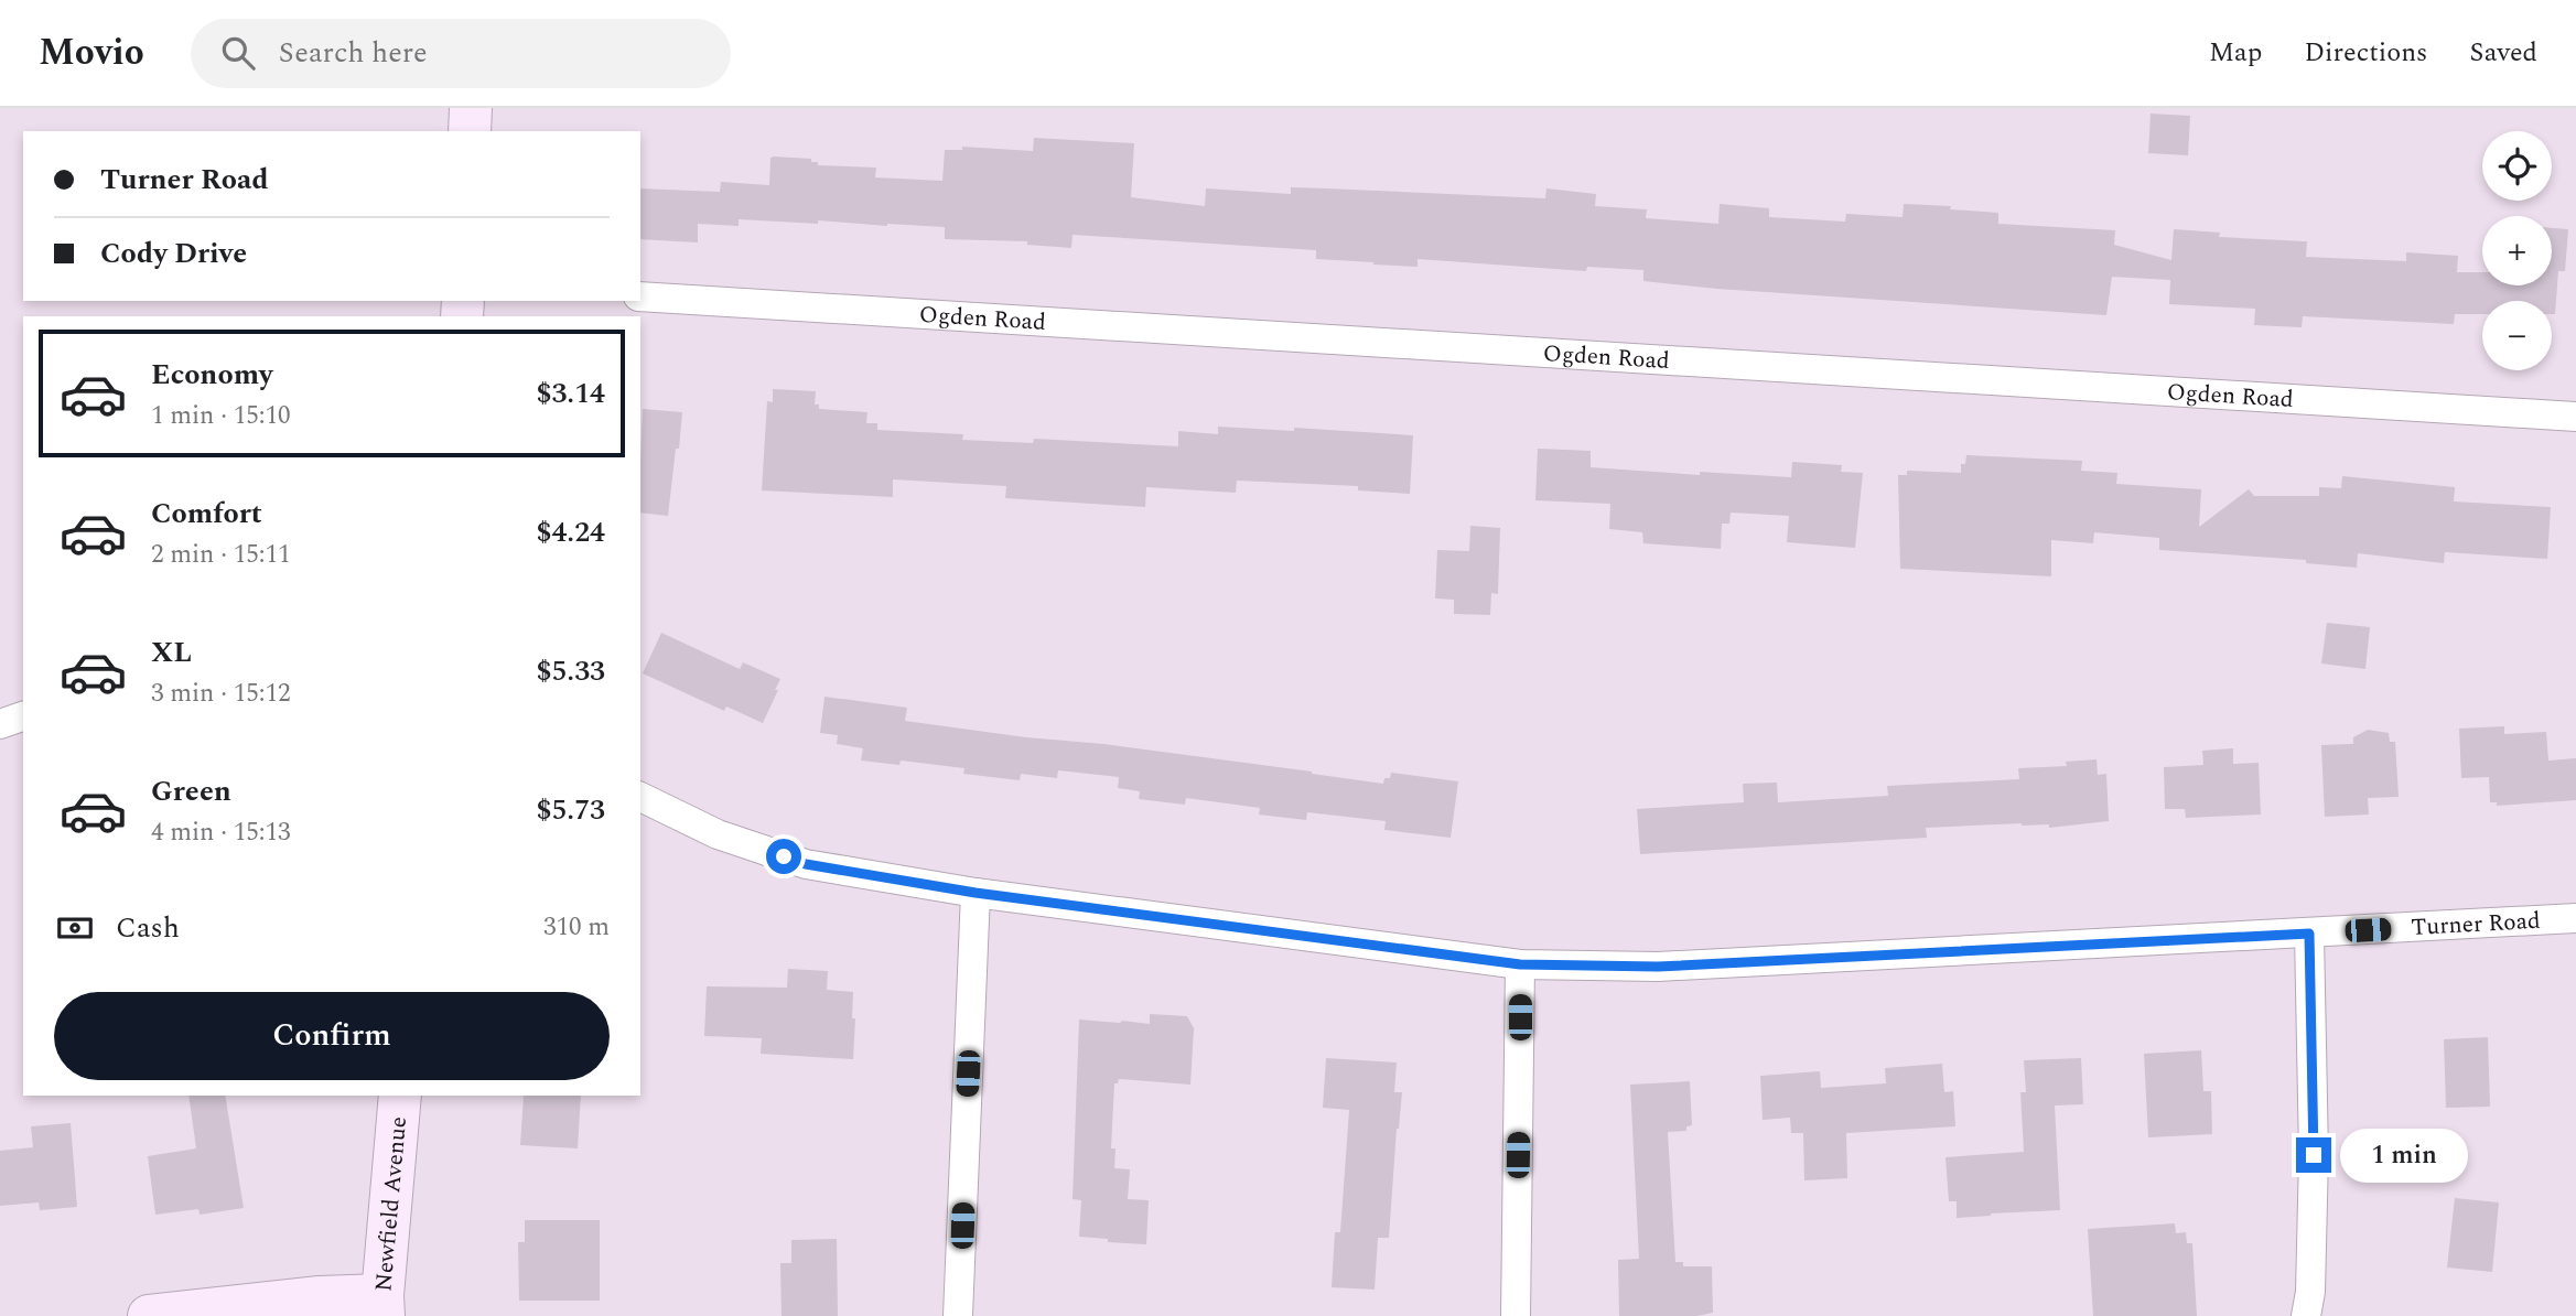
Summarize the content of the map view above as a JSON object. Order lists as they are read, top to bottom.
{
  "streets": {
    "main road": ["Newfield Avenue"],
    "street": ["Ogden Road", "Turner Road"]
  },
  "page": {
    "header": "Movio",
    "search": "Search here",
    "nav": ["Map", "Directions", "Saved"],
    "map_buttons": ["+", "−"],
    "banner": ["Turner Road", "Cody Drive"],
    "list": [
      {
        "name": "Economy",
        "note": "1 min · 15:10",
        "value": "$3.14"
      },
      {
        "name": "Comfort",
        "note": "2 min · 15:11",
        "value": "$4.24"
      },
      {
        "name": "XL",
        "note": "3 min · 15:12",
        "value": "$5.33"
      },
      {
        "name": "Green",
        "note": "4 min · 15:13",
        "value": "$5.73"
      }
    ],
    "pay": ["Cash", "310 m"],
    "buttons": "Confirm",
    "bubble": "1 min"
  }
}
